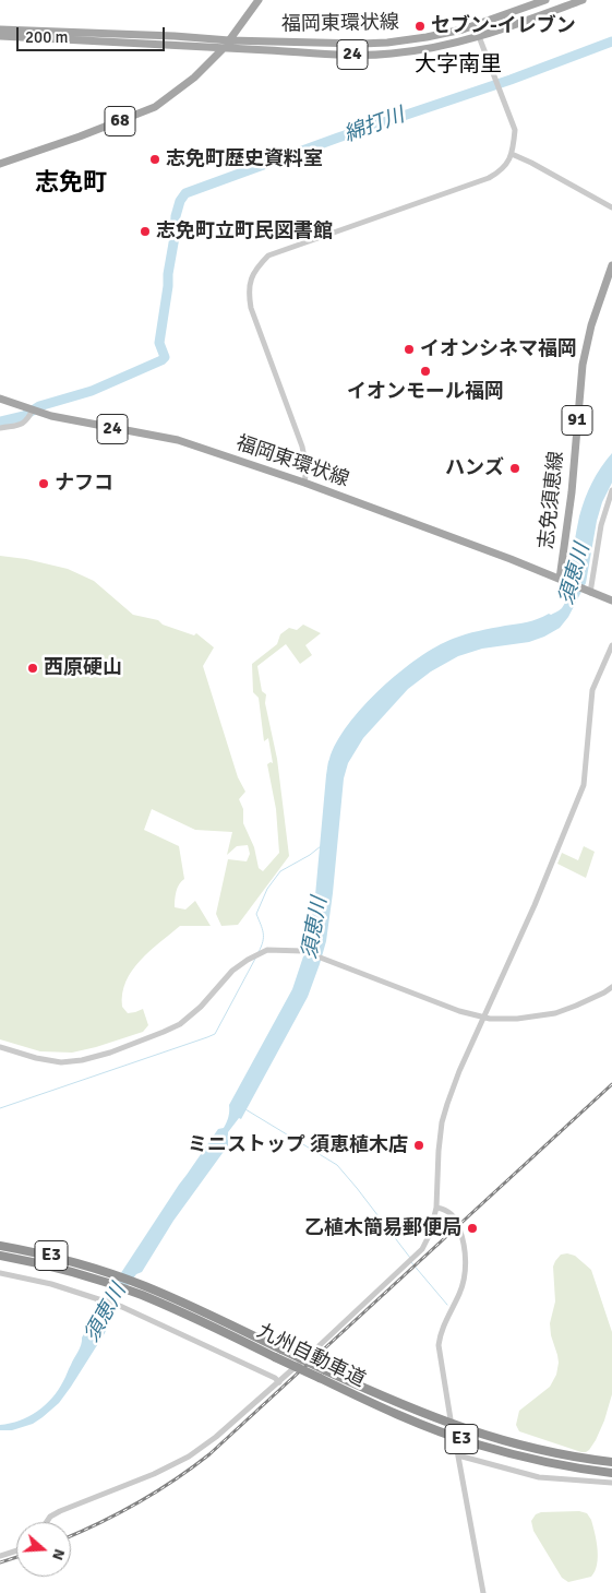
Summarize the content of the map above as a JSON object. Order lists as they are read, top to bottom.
{
  "streets": {
    "highway": ["E3", "九州自動車道"],
    "main road": [
      "福岡東環状線",
      "24",
      "68",
      "91",
      "志免須恵線"
    ]
  },
  "crossings": [
    ["福岡東環状線", "24"],
    ["福岡東環状線", "68"],
    ["福岡東環状線", "志免須恵線"],
    ["24", "志免須恵線"]
  ],
  "districts": ["大字南里", "志免町"],
  "water": ["綿打川", "須恵川"],
  "places": [
    "セブン-イレブン",
    "志免町歴史資料室",
    "志免町立町民図書館",
    "イオンシネマ福岡",
    "イオンモール福岡",
    "ハンズ",
    "ナフコ",
    "西原硬山",
    "ミニストップ 須恵植木店",
    "乙植木簡易郵便局"
  ],
  "scale_bar": "200 m",
  "north": "right"
}
